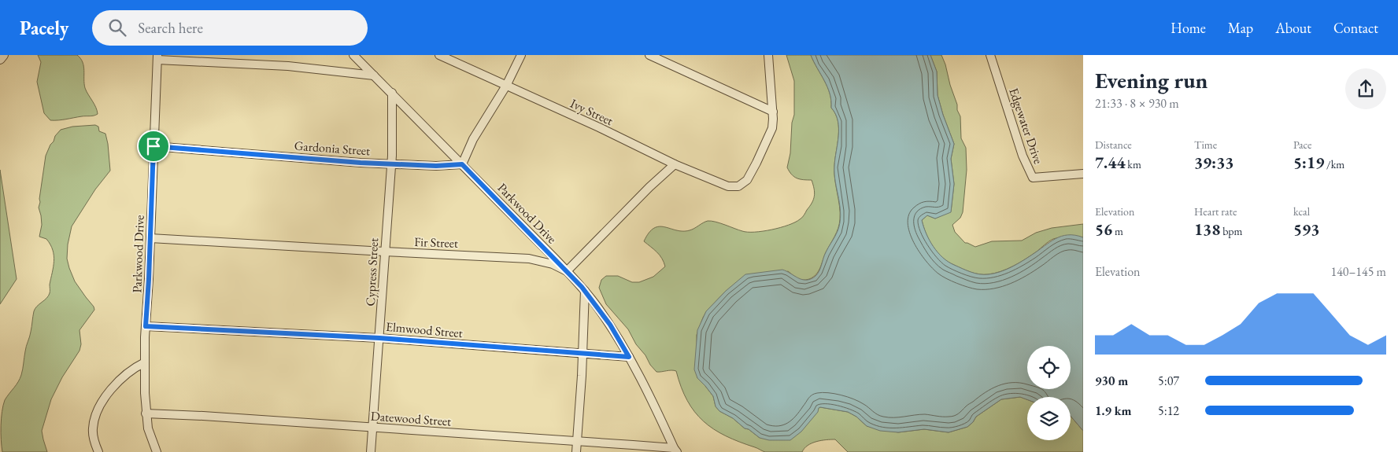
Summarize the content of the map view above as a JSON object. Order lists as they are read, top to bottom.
{
  "streets": {
    "street": [
      "Ivy Street",
      "Edgewater Drive",
      "Gardonia Street",
      "Parkwood Drive",
      "Fir Street",
      "Cypress Street",
      "Elmwood Street",
      "Datewood Street"
    ]
  },
  "crossings": [
    ["Gardonia Street", "Parkwood Drive"],
    ["Gardonia Street", "Cypress Street"],
    ["Parkwood Drive", "Fir Street"],
    ["Parkwood Drive", "Cypress Street"],
    ["Parkwood Drive", "Elmwood Street"],
    ["Parkwood Drive", "Datewood Street"],
    ["Fir Street", "Cypress Street"],
    ["Cypress Street", "Elmwood Street"],
    ["Cypress Street", "Datewood Street"]
  ],
  "page": {
    "header": "Pacely",
    "search": "Search here",
    "nav": [
      "Home",
      "Map",
      "About",
      "Contact"
    ],
    "heading": ["Evening run", "21:33 · 8 × 930 m"],
    "stats": [
      ["Distance", "7.44 km"],
      ["Time", "39:33"],
      ["Pace", "5:19 /km"],
      ["Elevation", "56 m"],
      ["Heart rate", "138 bpm"],
      ["kcal", "593"]
    ],
    "chart": ["Elevation", "140–145 m"],
    "list": [
      {
        "name": "930 m",
        "note": "5:07"
      },
      {
        "name": "1.9 km",
        "note": "5:12"
      }
    ]
  }
}
